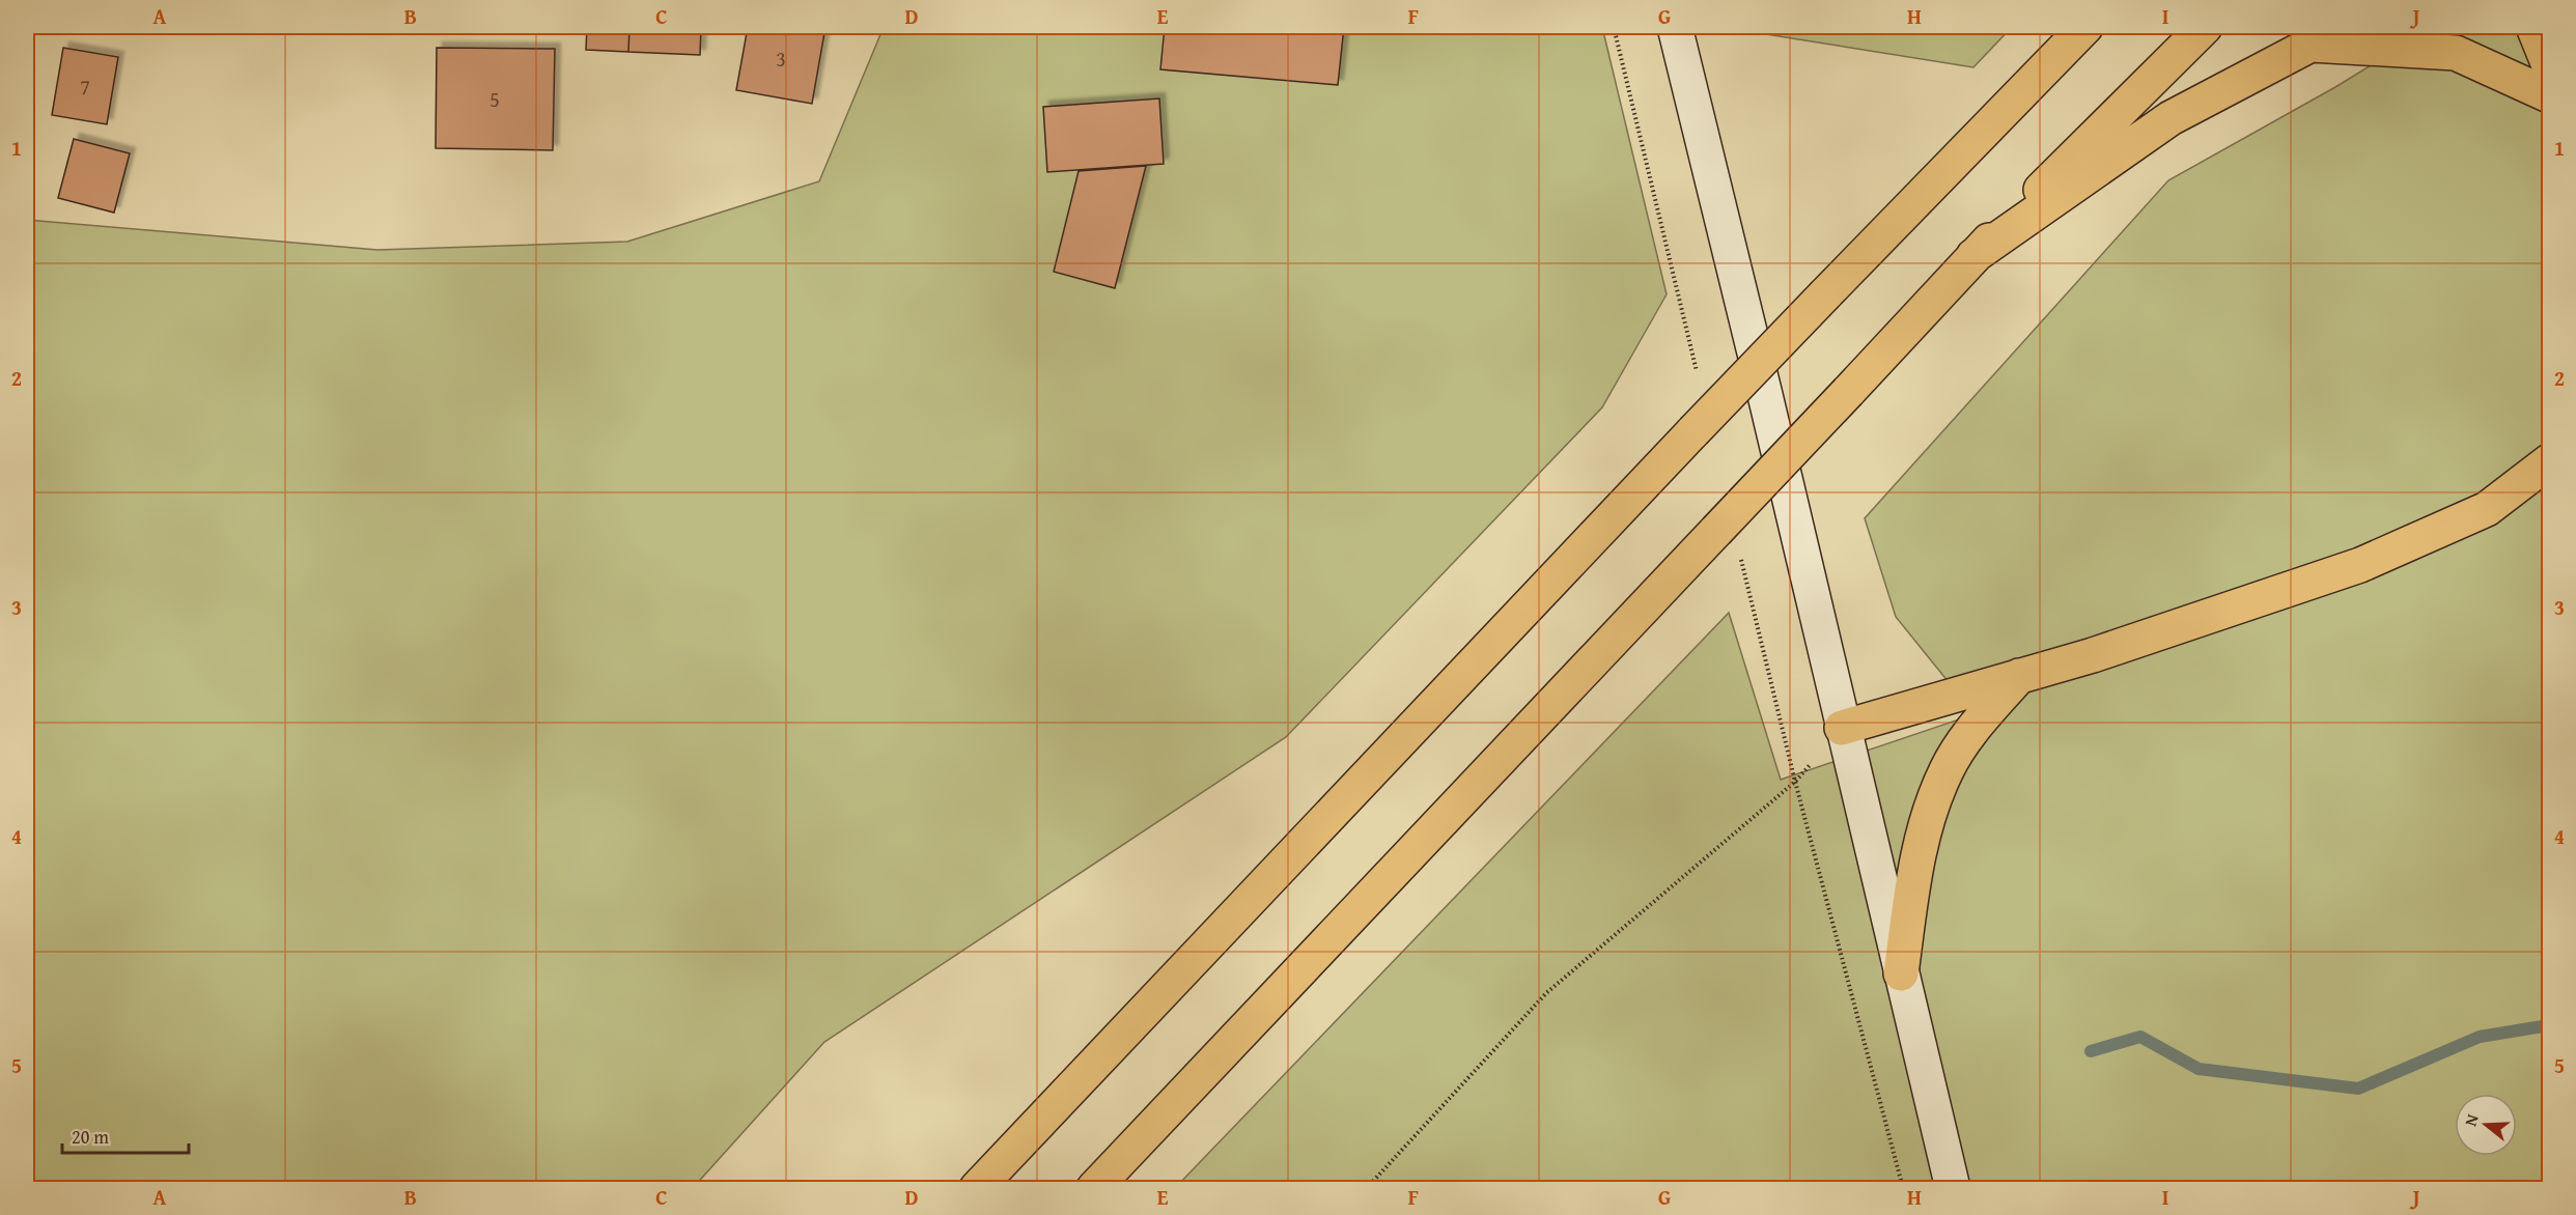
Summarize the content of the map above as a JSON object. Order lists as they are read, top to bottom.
{
  "house_numbers": ["3", "7", "5"],
  "scale_bar": "20 m",
  "north": "left",
  "grid": {
    "columns": [
      "A",
      "B",
      "C",
      "D",
      "E",
      "F",
      "G",
      "H",
      "I",
      "J"
    ],
    "rows": [
      "1",
      "2",
      "3",
      "4",
      "5"
    ]
  }
}
